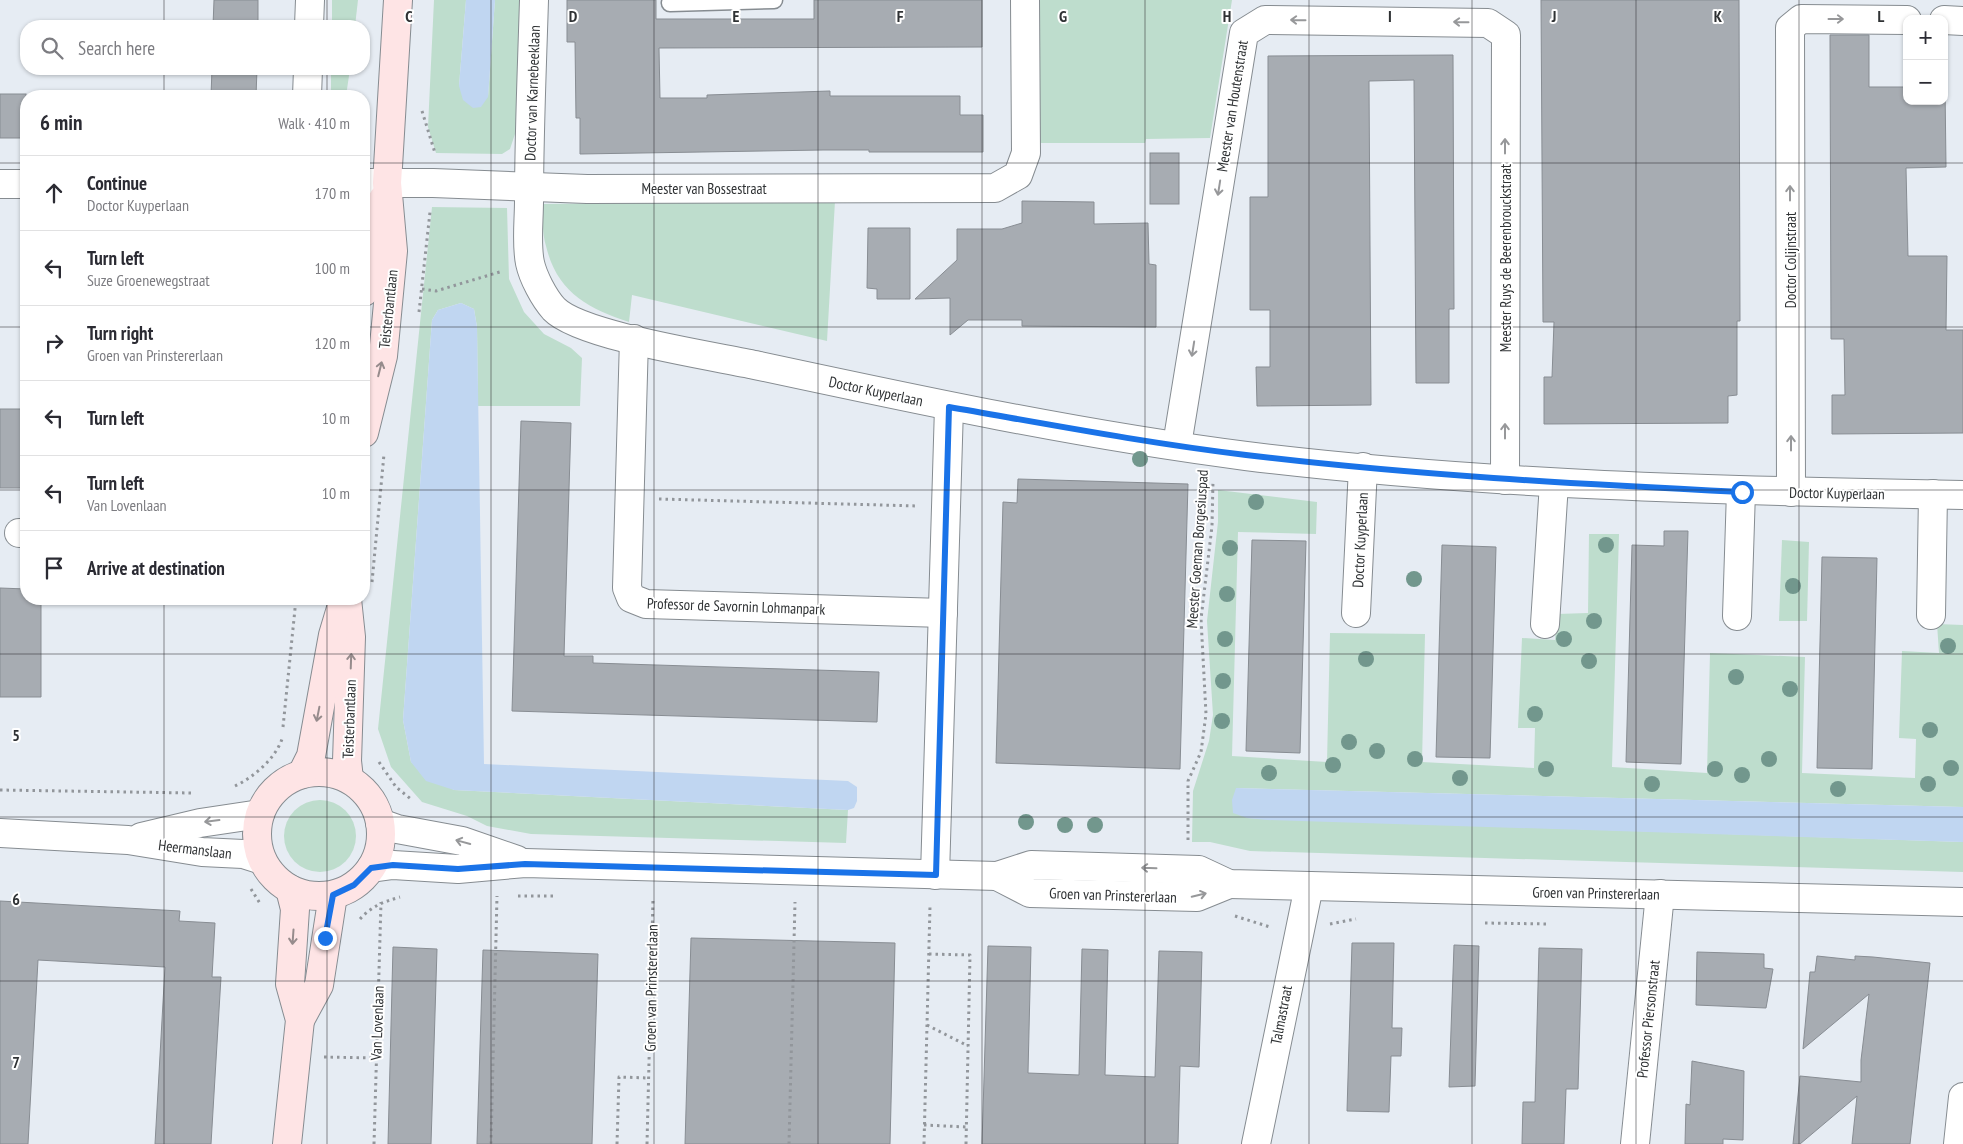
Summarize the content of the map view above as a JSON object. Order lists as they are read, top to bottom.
{
  "streets": {
    "main road": ["Teisterbantlaan"],
    "street": [
      "Doctor van Karnebeeklaan",
      "Meester van Houtenstraat",
      "Meester van Bossestraat",
      "Meester Ruys de Beerenbrouckstraat",
      "Doctor Colijnstraat",
      "Doctor Kuyperlaan",
      "Professor de Savornin Lohmanpark",
      "Heermanslaan",
      "Groen van Prinstererlaan",
      "Talmastraat",
      "Professor Piersonstraat"
    ],
    "path": ["Meester Goeman Borgesiuspad", "Van Lovenlaan"]
  },
  "crossings": [
    ["Doctor van Karnebeeklaan", "Meester van Bossestraat"],
    ["Doctor van Karnebeeklaan", "Doctor Kuyperlaan"],
    ["Meester van Houtenstraat", "Meester Ruys de Beerenbrouckstraat"],
    ["Meester van Houtenstraat", "Doctor Kuyperlaan"],
    ["Meester van Bossestraat", "Teisterbantlaan"],
    ["Meester van Bossestraat", "Doctor Kuyperlaan"],
    ["Meester Ruys de Beerenbrouckstraat", "Doctor Kuyperlaan"],
    ["Doctor Colijnstraat", "Doctor Kuyperlaan"],
    ["Teisterbantlaan", "Heermanslaan"],
    ["Teisterbantlaan", "Groen van Prinstererlaan"],
    ["Doctor Kuyperlaan", "Meester Goeman Borgesiuspad"],
    ["Doctor Kuyperlaan", "Professor de Savornin Lohmanpark"],
    ["Heermanslaan", "Groen van Prinstererlaan"],
    ["Groen van Prinstererlaan", "Talmastraat"],
    ["Groen van Prinstererlaan", "Professor Piersonstraat"]
  ],
  "one_way": ["Meester Ruys de Beerenbrouckstraat", "Doctor Colijnstraat"],
  "page": {
    "map_buttons": ["+", "−"],
    "search": "Search here",
    "heading": ["6 min", "Walk · 410 m"],
    "list": [
      ["Continue", "Doctor Kuyperlaan", "170 m"],
      ["Turn left", "Suze Groenewegstraat", "100 m"],
      ["Turn right", "Groen van Prinstererlaan", "120 m"],
      ["Turn left", "10 m"],
      ["Turn left", "Van Lovenlaan", "10 m"],
      "Arrive at destination"
    ]
  },
  "grid": {
    "columns": [
      "C",
      "D",
      "E",
      "F",
      "G",
      "H",
      "I",
      "J",
      "K",
      "L"
    ],
    "rows": ["5", "6", "7"]
  }
}
